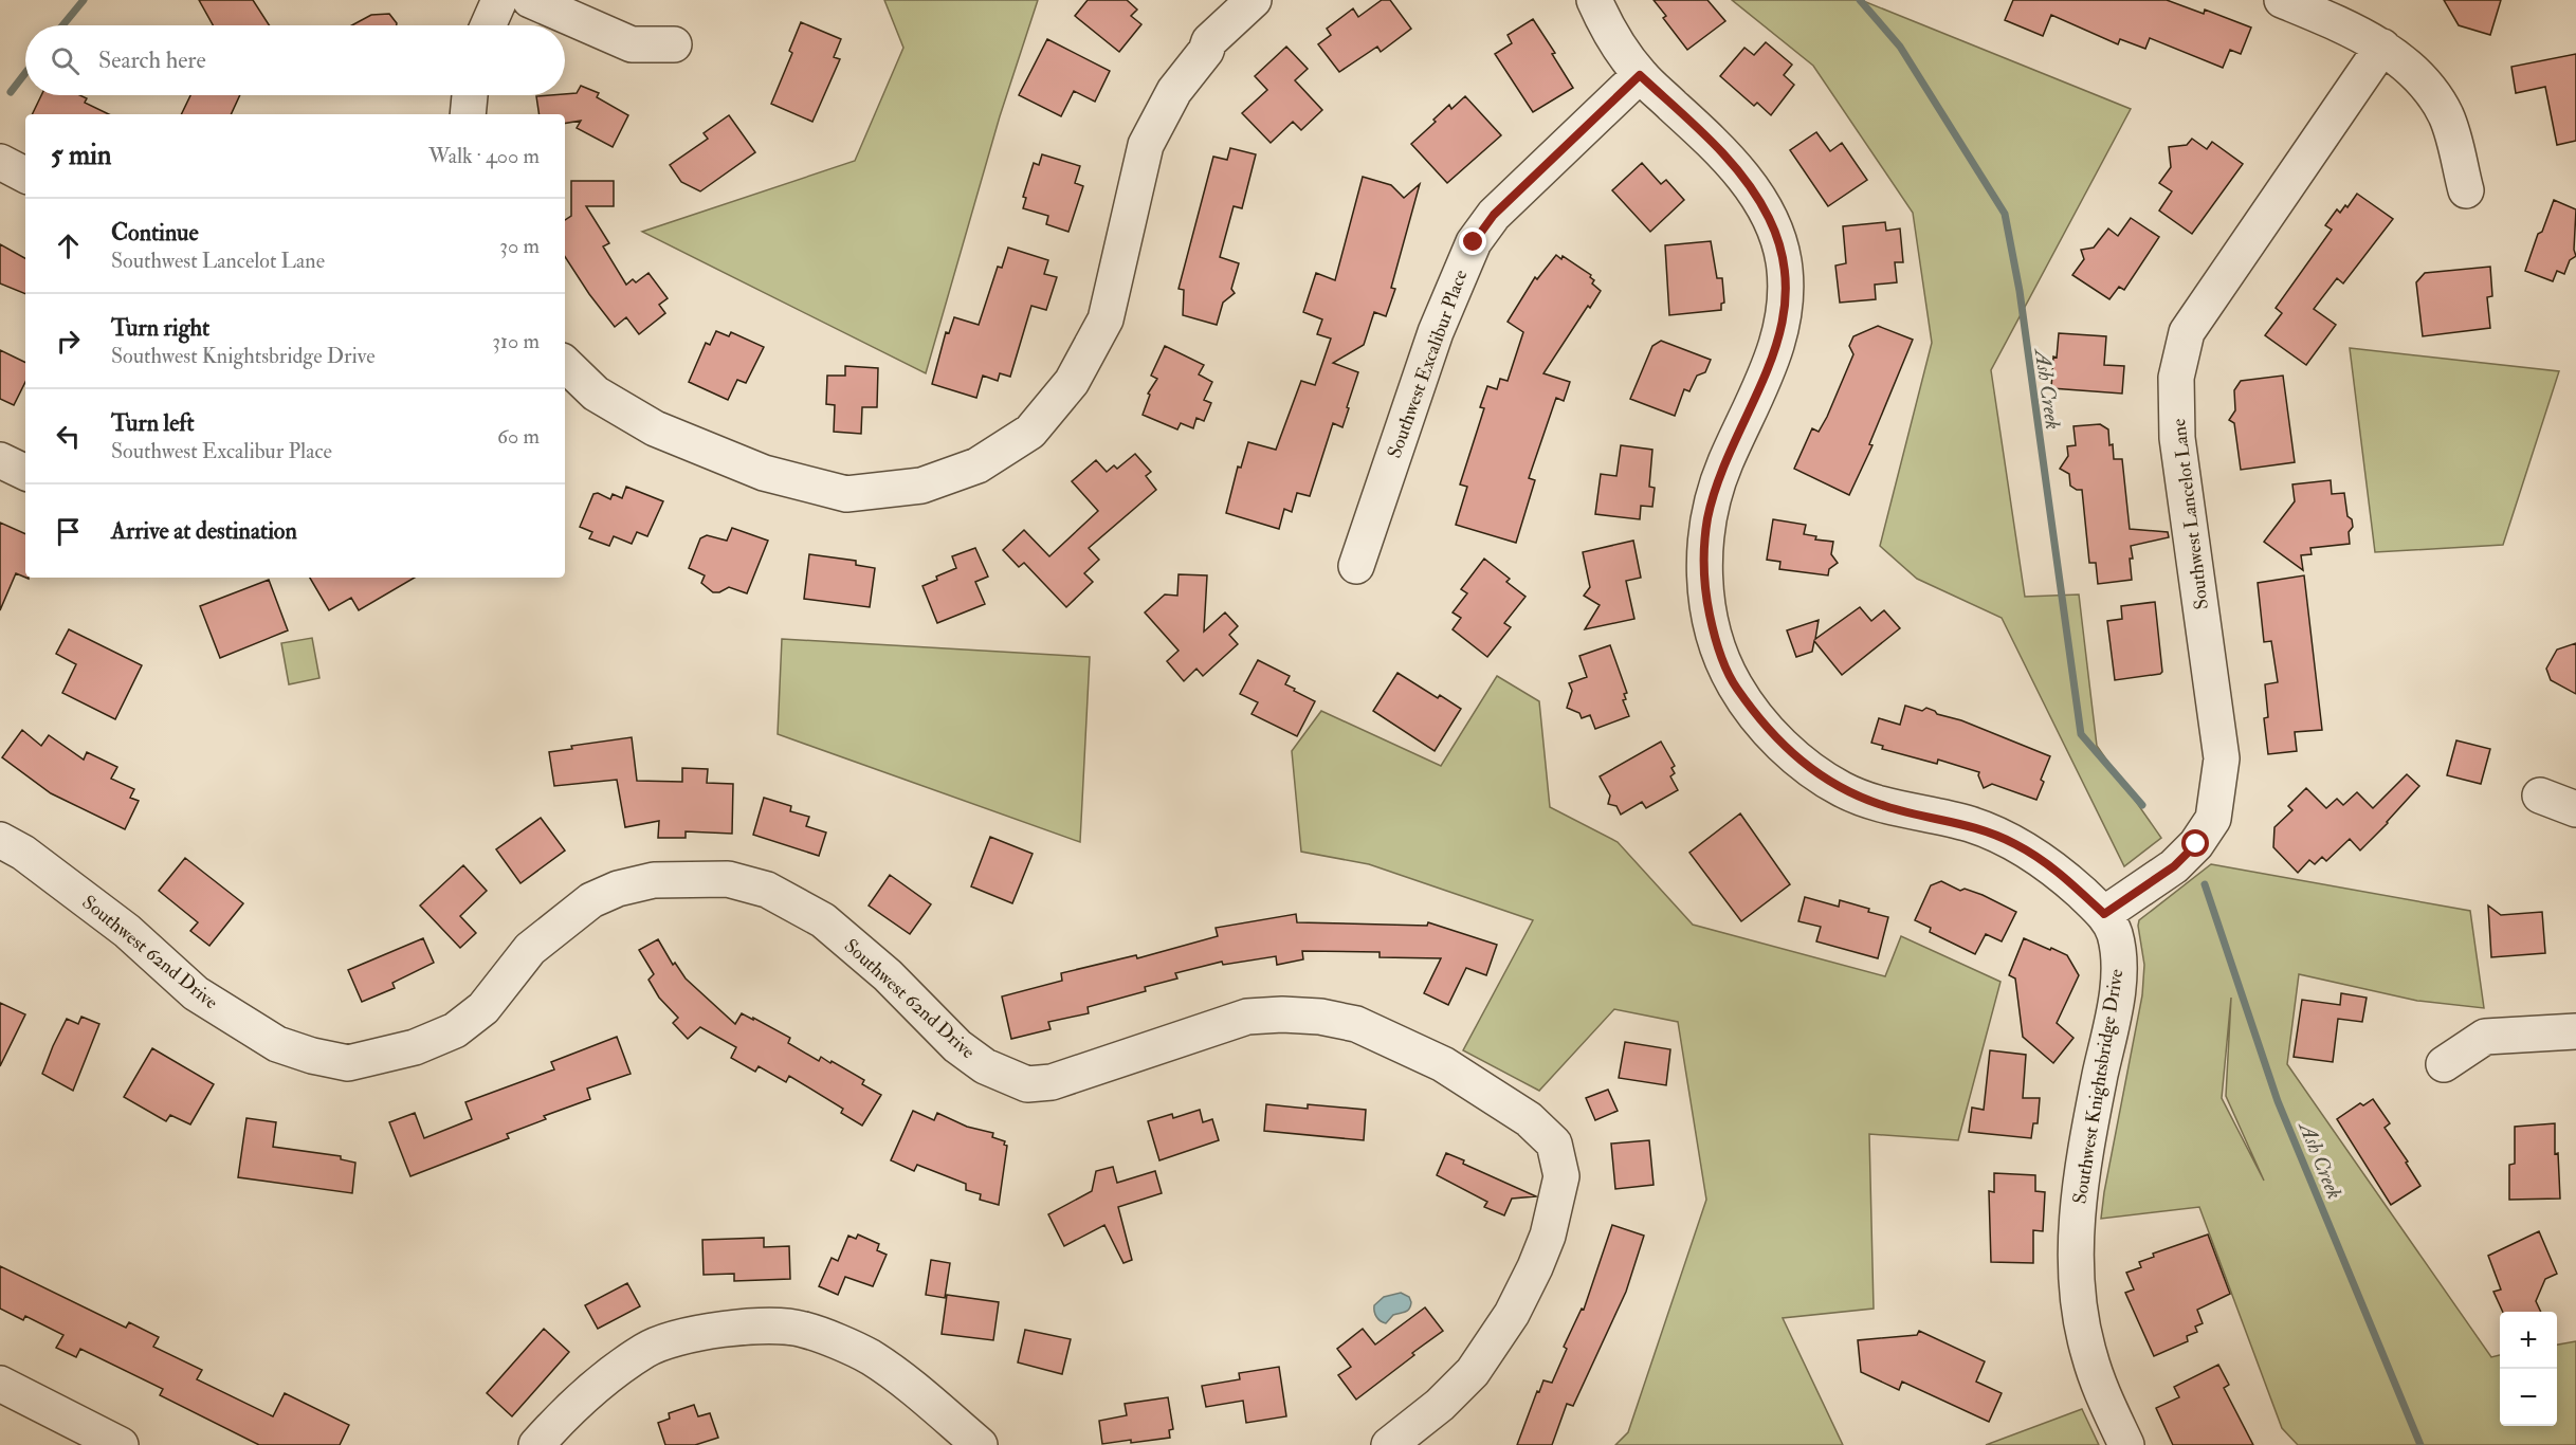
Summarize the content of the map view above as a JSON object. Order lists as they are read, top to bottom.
{
  "streets": {
    "street": [
      "Southwest Excalibur Place",
      "Southwest Lancelot Lane",
      "Southwest 62nd Drive",
      "Southwest Knightsbridge Drive"
    ]
  },
  "crossings": [
    ["Southwest Excalibur Place", "Southwest Knightsbridge Drive"],
    ["Southwest Lancelot Lane", "Southwest Knightsbridge Drive"]
  ],
  "water": ["Ash Creek"],
  "page": {
    "search": "Search here",
    "heading": ["5 min", "Walk · 400 m"],
    "list": [
      ["Continue", "Southwest Lancelot Lane", "30 m"],
      ["Turn right", "Southwest Knightsbridge Drive", "310 m"],
      ["Turn left", "Southwest Excalibur Place", "60 m"],
      "Arrive at destination"
    ],
    "map_buttons": ["+", "−"]
  }
}
